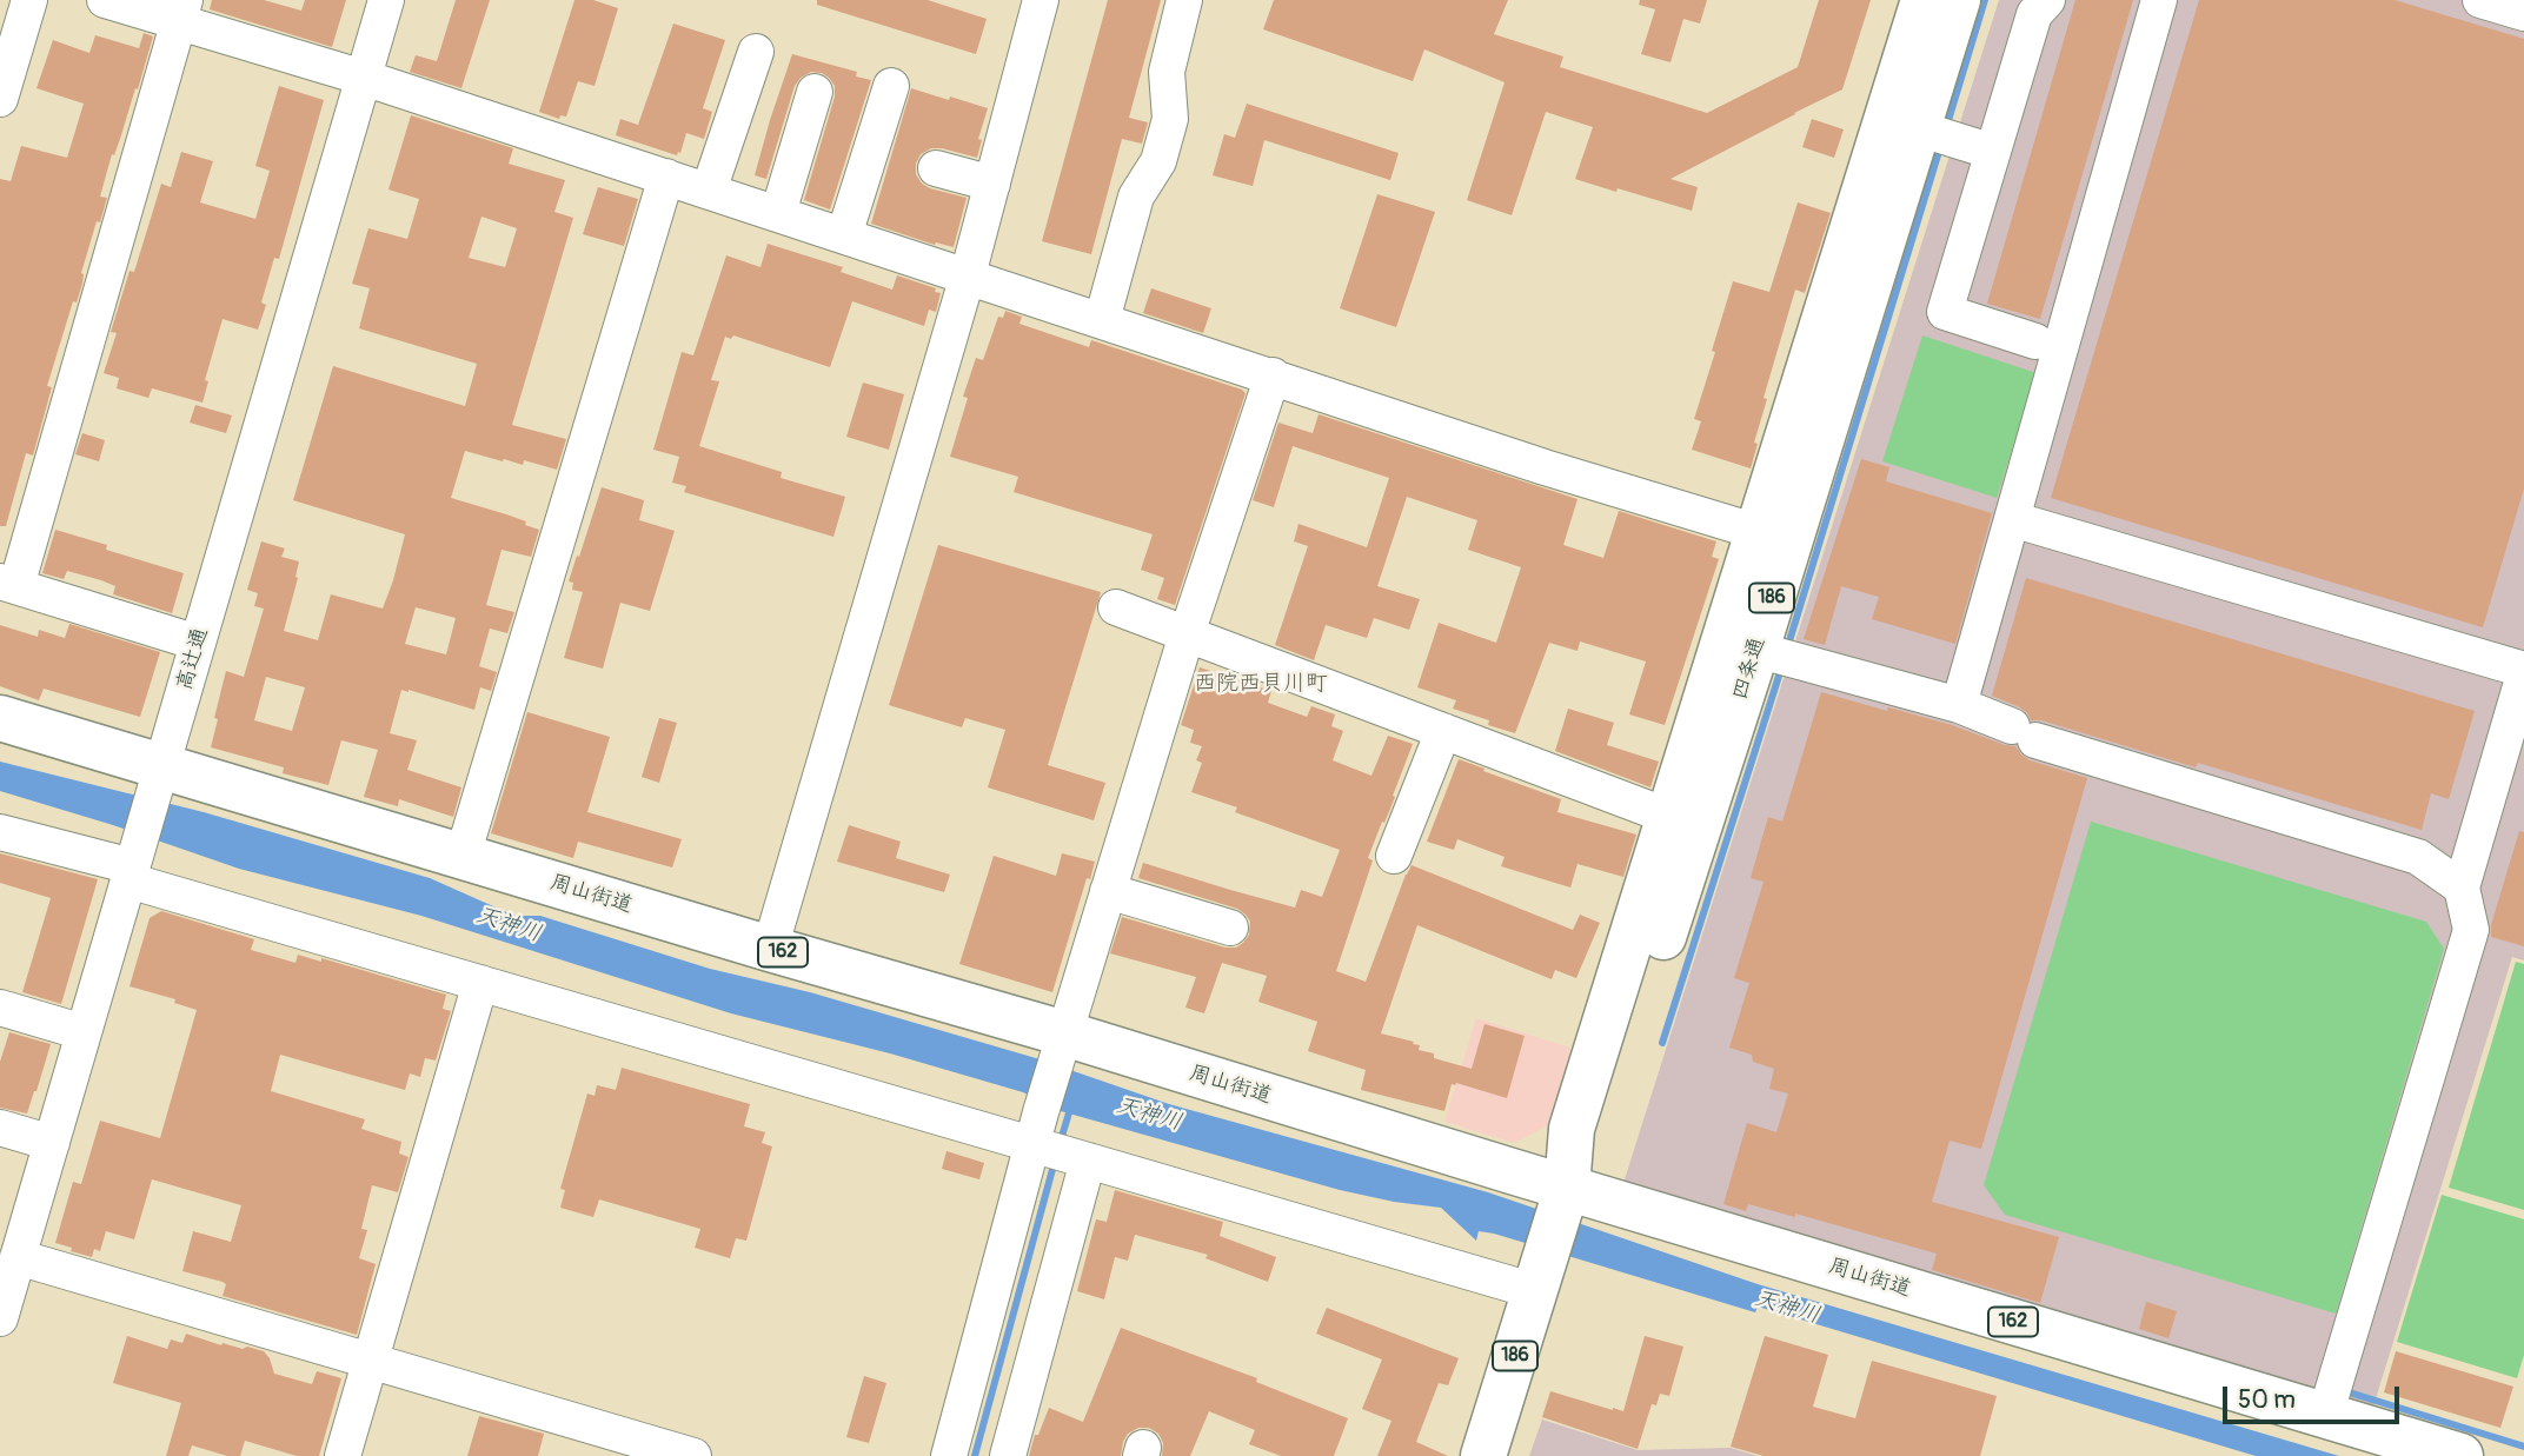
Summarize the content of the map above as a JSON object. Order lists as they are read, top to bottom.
{
  "streets": {
    "main road": [
      "186",
      "四条通",
      "周山街道",
      "162"
    ],
    "street": ["高辻通"]
  },
  "crossings": [
    ["高辻通", "周山街道"],
    ["四条通", "周山街道"]
  ],
  "districts": ["西院西貝川町"],
  "water": ["天神川"],
  "scale_bar": "50 m"
}
